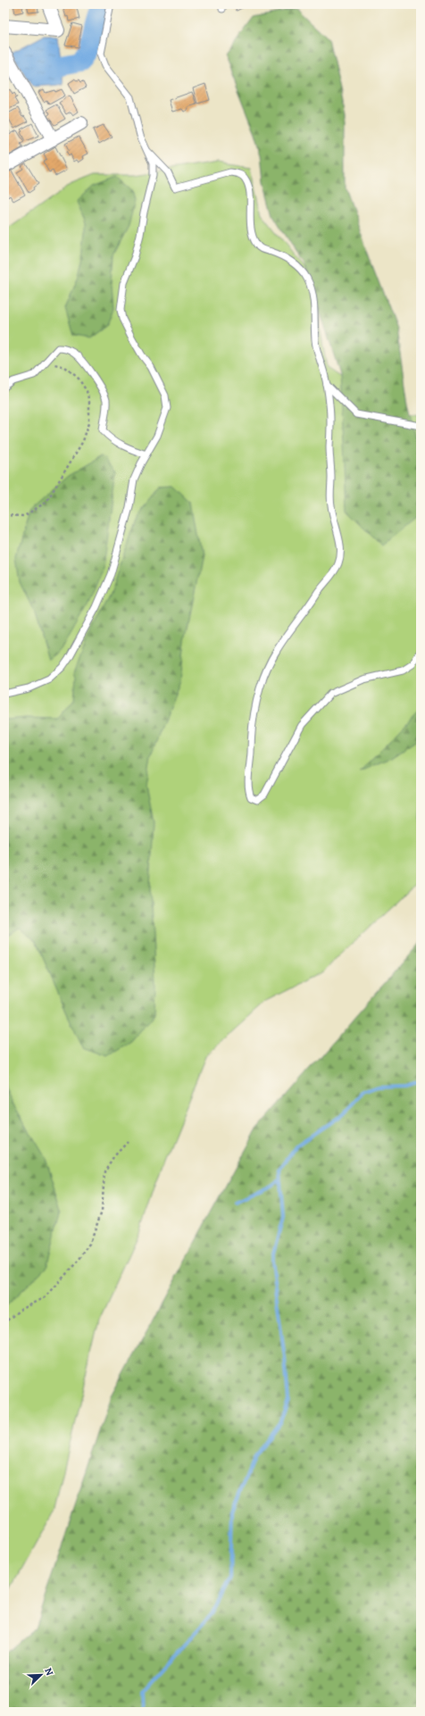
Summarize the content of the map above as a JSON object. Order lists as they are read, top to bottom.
{
  "north": "top right"
}
